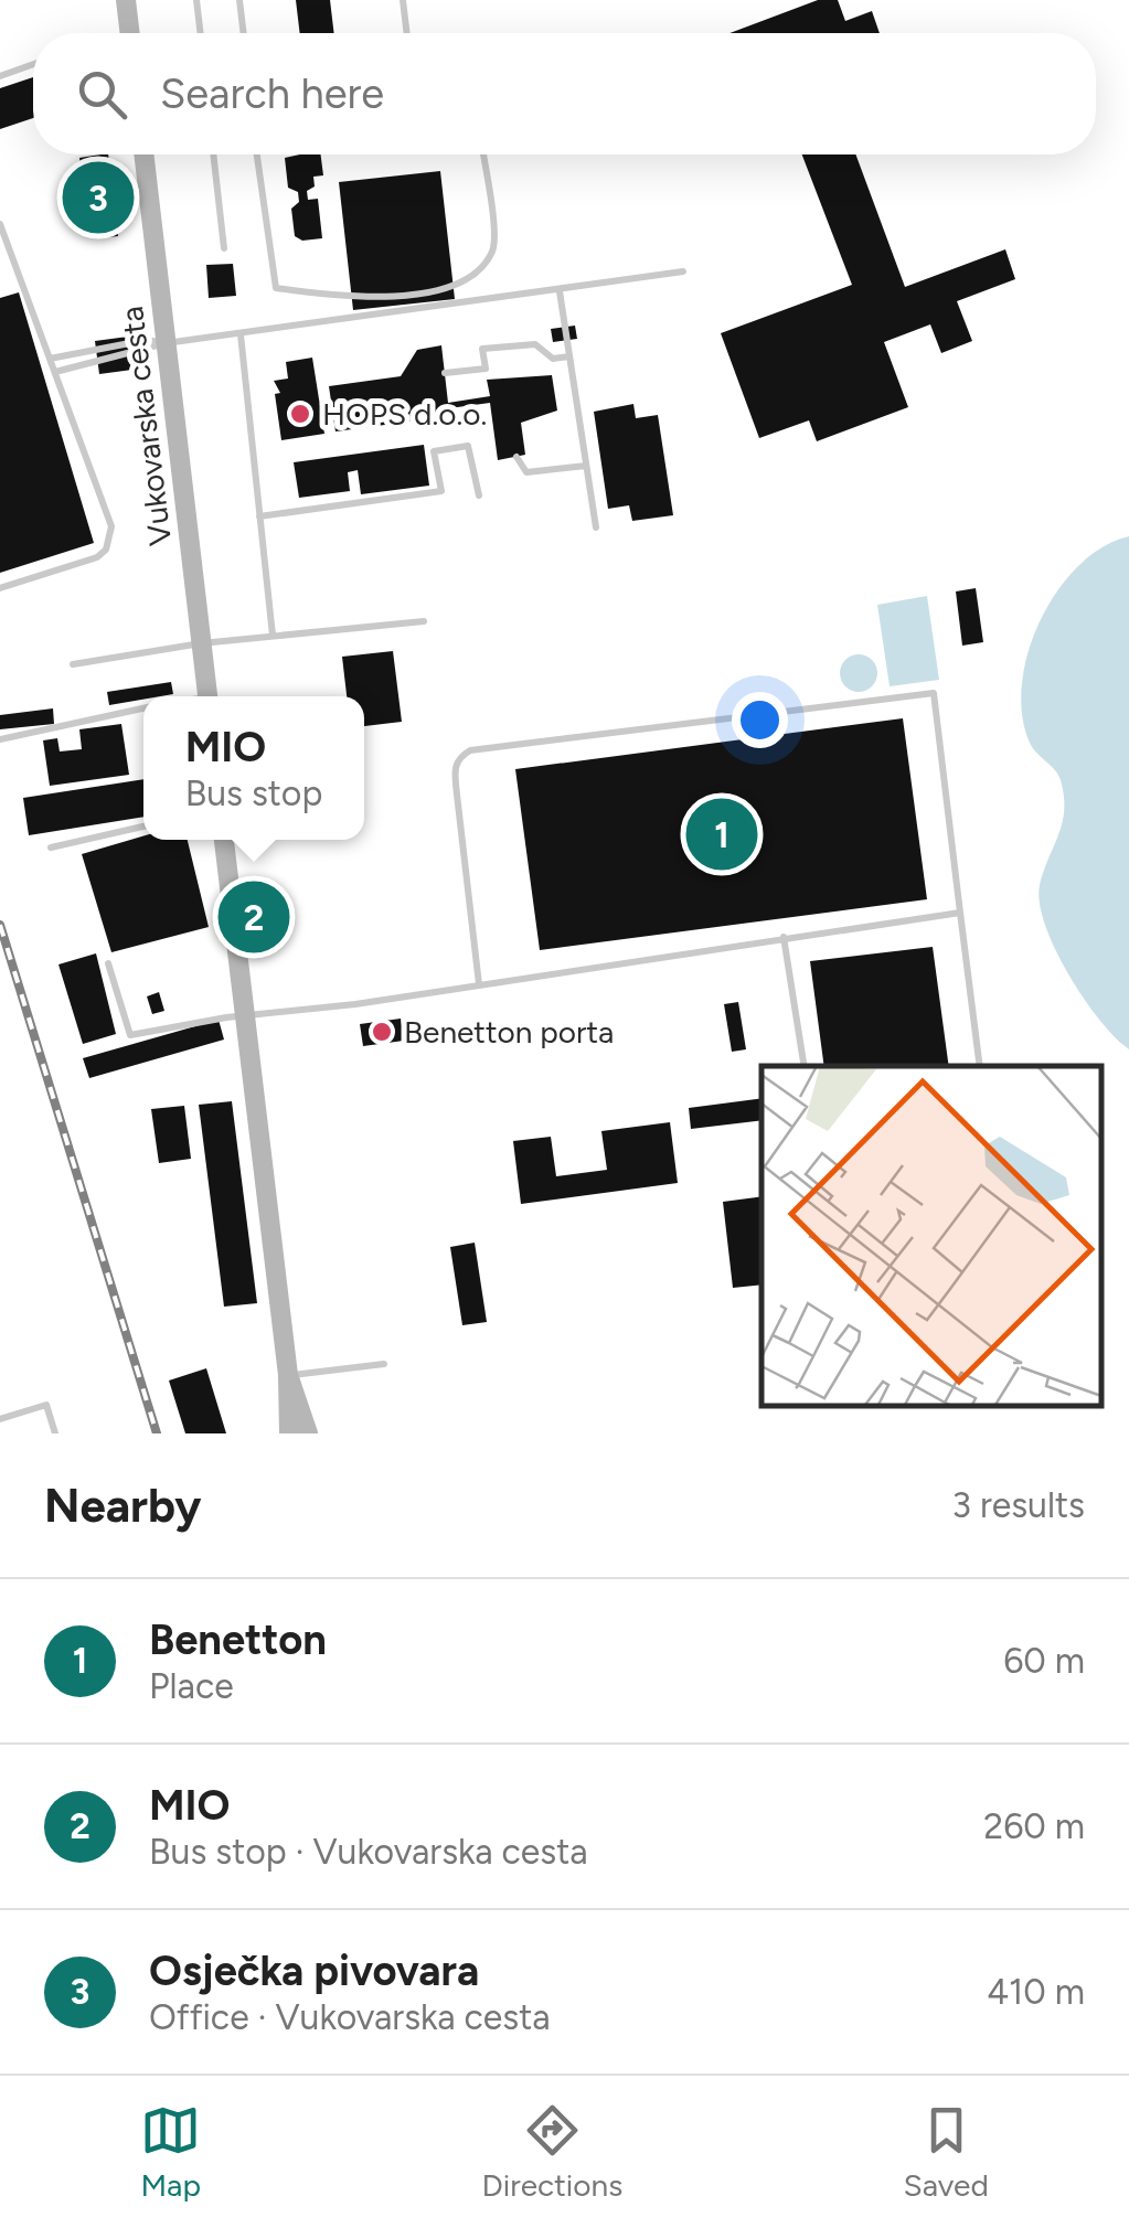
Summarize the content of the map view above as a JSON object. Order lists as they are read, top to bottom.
{
  "streets": {
    "main road": ["Vukovarska cesta"]
  },
  "places": ["HOPS d.o.o.", "Benetton porta"],
  "page": {
    "search": "Search here",
    "pins": ["3", "1", "2"],
    "popup": ["MIO", "Bus stop"],
    "heading": ["Nearby", "3 results"],
    "list": [
      {
        "mark": "1",
        "name": "Benetton",
        "note": "Place",
        "value": "60 m"
      },
      {
        "mark": "2",
        "name": "MIO",
        "note": "Bus stop · Vukovarska cesta",
        "value": "260 m"
      },
      {
        "mark": "3",
        "name": "Osječka pivovara",
        "note": "Office · Vukovarska cesta",
        "value": "410 m"
      }
    ],
    "nav": ["Map", "Directions", "Saved"]
  }
}
